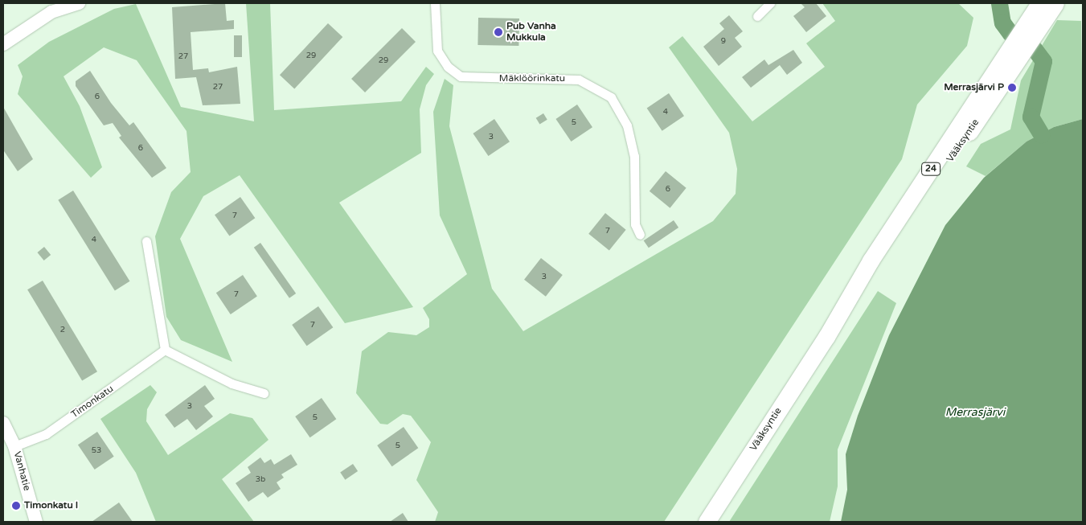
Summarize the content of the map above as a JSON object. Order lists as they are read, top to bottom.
{
  "streets": {
    "highway": ["Vääksyntie", "24"],
    "street": ["Mäklöörinkatu", "Timonkatu", "Vanhatie"]
  },
  "crossings": [
    ["Timonkatu", "Vanhatie"]
  ],
  "water": ["Merrasjärvi"],
  "places": ["Pub Vanha Mukkula", "Merrasjärvi P", "Timonkatu I"],
  "house_numbers": [
    "9",
    "29",
    "27",
    "29",
    "27",
    "6",
    "4",
    "5",
    "3",
    "6",
    "6",
    "7",
    "7",
    "4",
    "3",
    "7",
    "7",
    "2",
    "3",
    "5",
    "5",
    "53",
    "3b"
  ]
}
